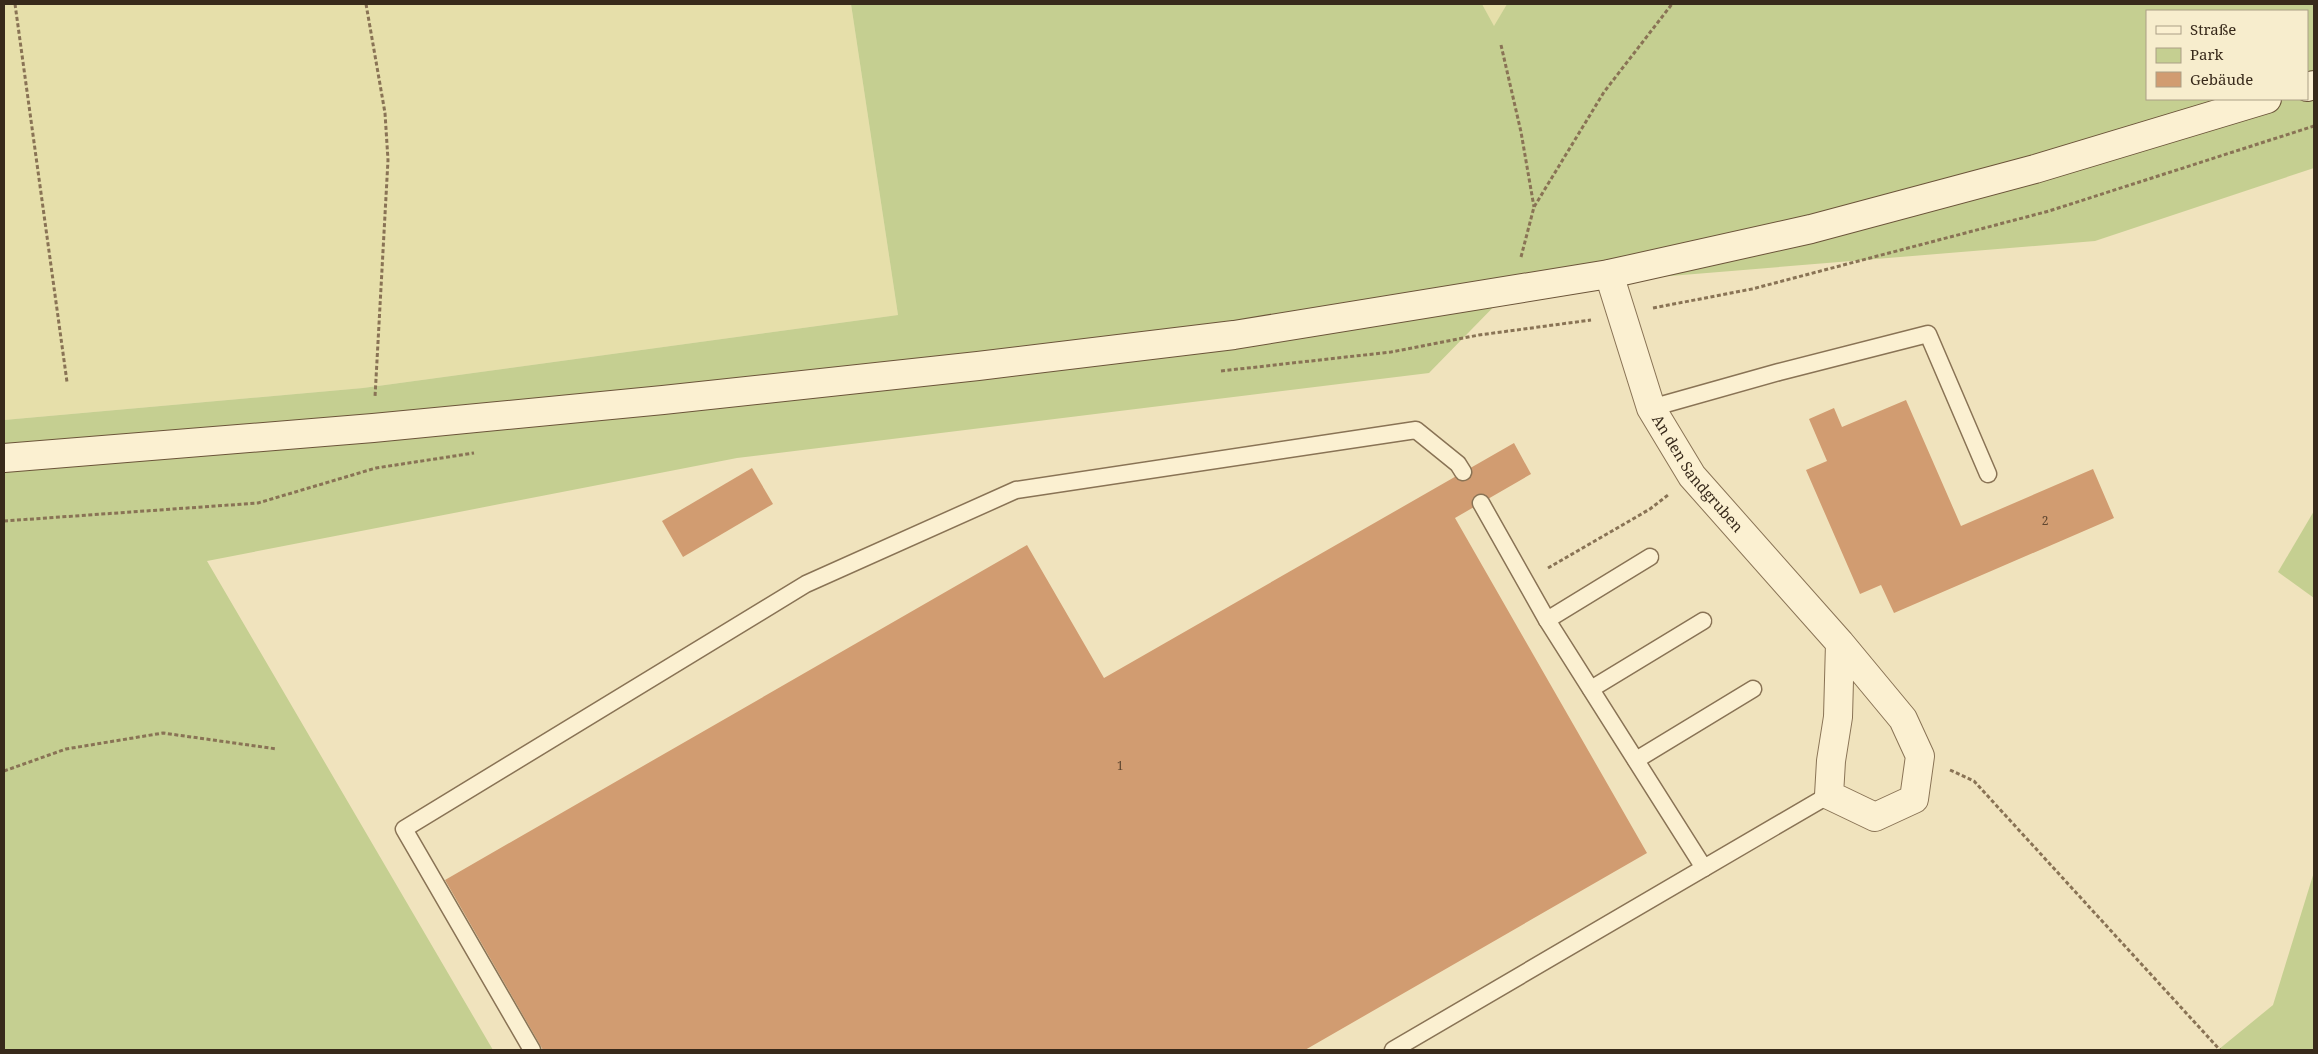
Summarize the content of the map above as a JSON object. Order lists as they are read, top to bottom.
{
  "streets": {
    "main road": ["An den Sandgruben"]
  },
  "house_numbers": ["2", "1"],
  "legend": ["Straße", "Park", "Gebäude"]
}
